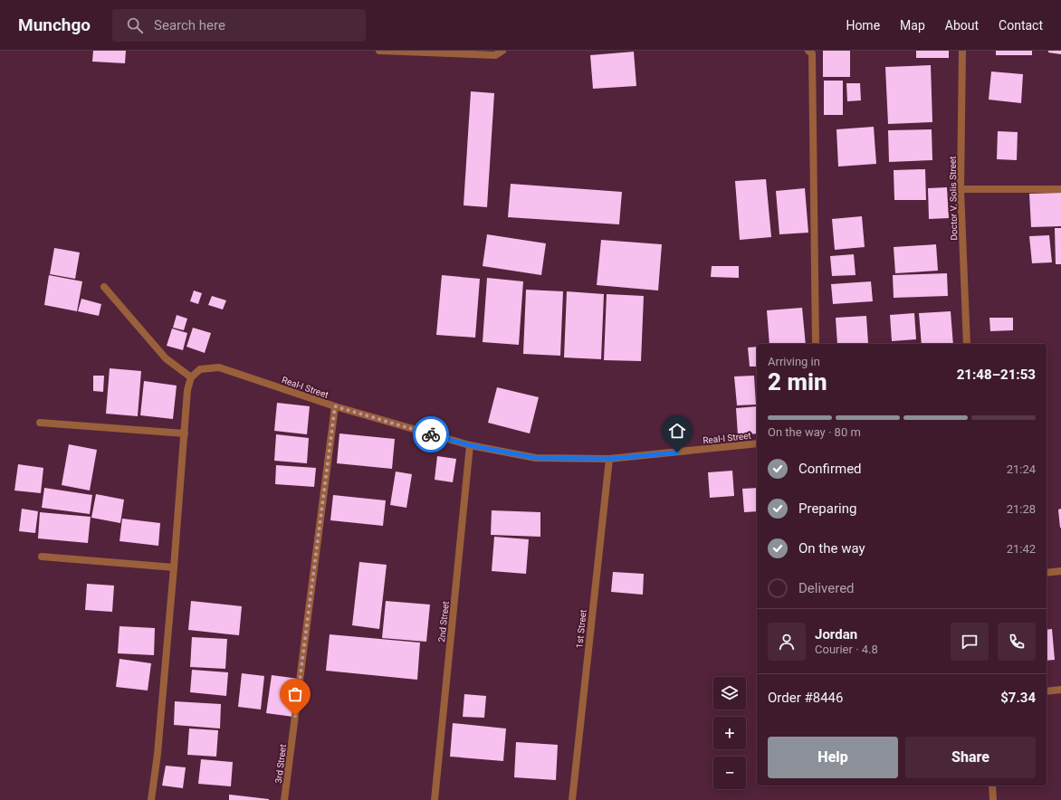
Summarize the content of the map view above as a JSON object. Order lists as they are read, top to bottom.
{
  "streets": {
    "street": [
      "Doctor V. Solis Street",
      "Real-I Street",
      "2nd Street",
      "1st Street",
      "3rd Street"
    ]
  },
  "crossings": [
    ["Real-I Street", "2nd Street"],
    ["Real-I Street", "1st Street"],
    ["Real-I Street", "3rd Street"]
  ],
  "page": {
    "header": "Munchgo",
    "search": "Search here",
    "nav": [
      "Home",
      "Map",
      "About",
      "Contact"
    ],
    "heading": ["2 min", "Arriving in", "21:48–21:53"],
    "panel": [
      "Jordan",
      "Courier · 4.8",
      "Order #8446",
      "$7.34"
    ],
    "bar": "On the way · 80 m",
    "list": [
      ["Confirmed", "21:24"],
      ["Preparing", "21:28"],
      ["On the way", "21:42"],
      "Delivered"
    ],
    "map_buttons": ["+", "−"],
    "buttons": ["Help", "Share"]
  }
}
